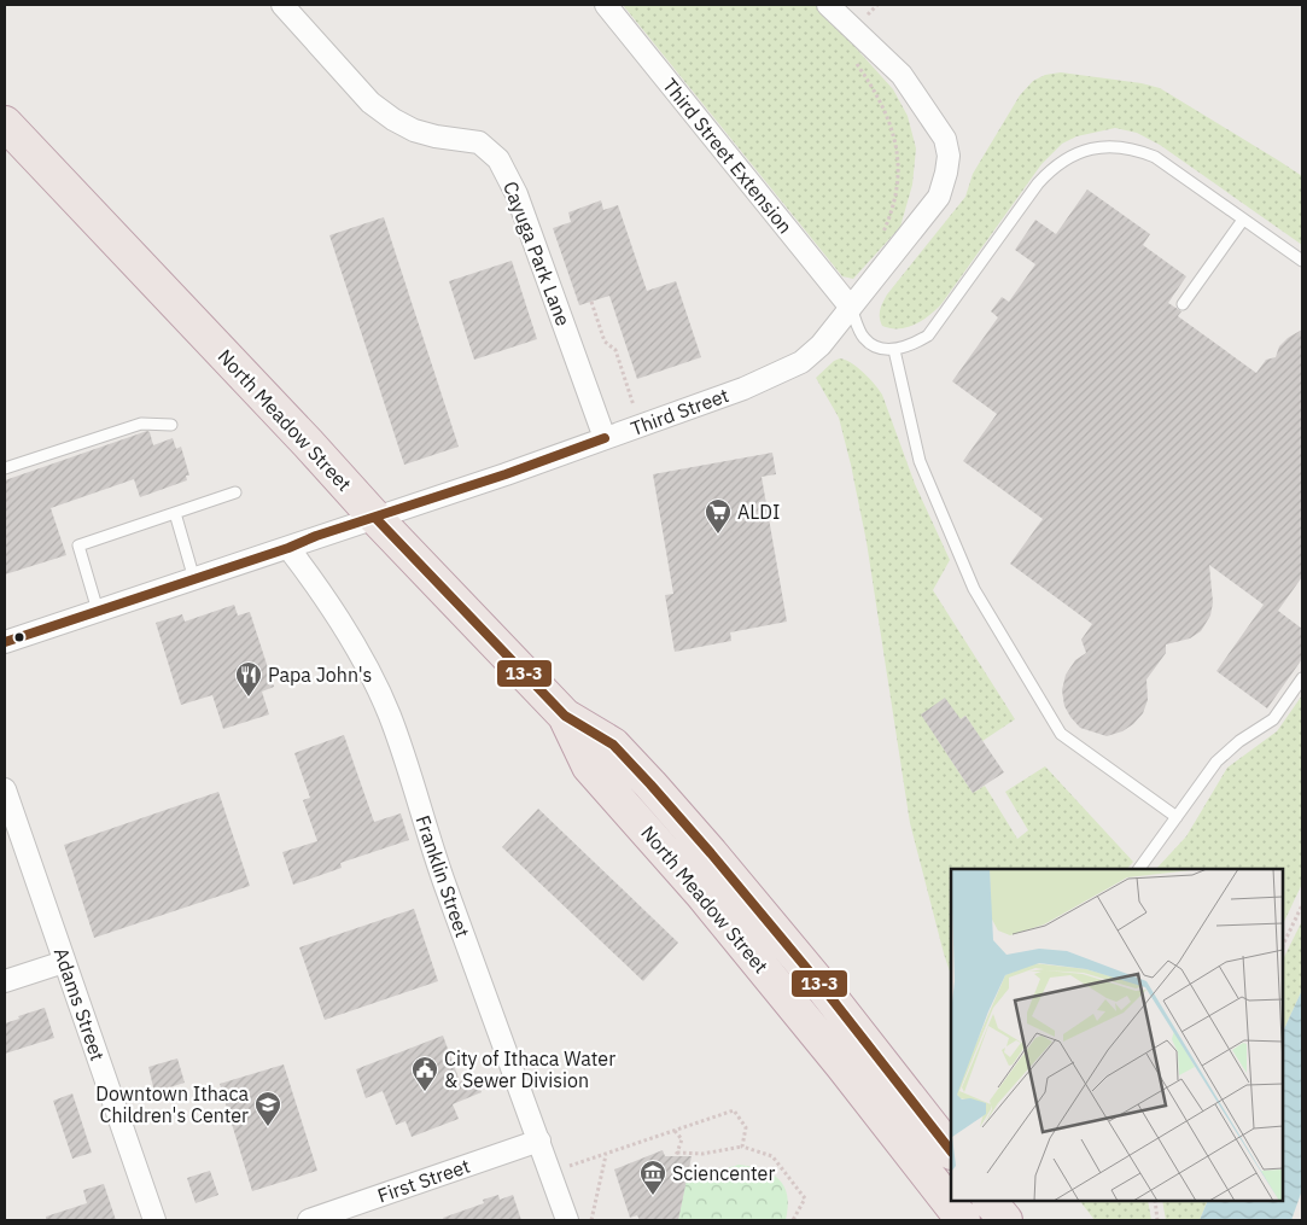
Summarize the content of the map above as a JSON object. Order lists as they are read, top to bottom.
{
  "streets": {
    "highway": ["North Meadow Street"],
    "street": [
      "Third Street Extension",
      "Cayuga Park Lane",
      "Third Street",
      "Franklin Street",
      "Adams Street",
      "First Street"
    ]
  },
  "crossings": [
    ["Third Street Extension", "Third Street"],
    ["Cayuga Park Lane", "Third Street"],
    ["Third Street", "North Meadow Street"],
    ["Third Street", "Franklin Street"],
    ["Franklin Street", "First Street"]
  ],
  "places": {
    "supermarket": ["ALDI"],
    "restaurant": ["Papa John's"],
    "public building": ["City of Ithaca Water & Sewer Division"],
    "school or university": ["Downtown Ithaca Children's Center"],
    "museum": ["Sciencenter"]
  },
  "lines": ["transit line 13-3"]
}
